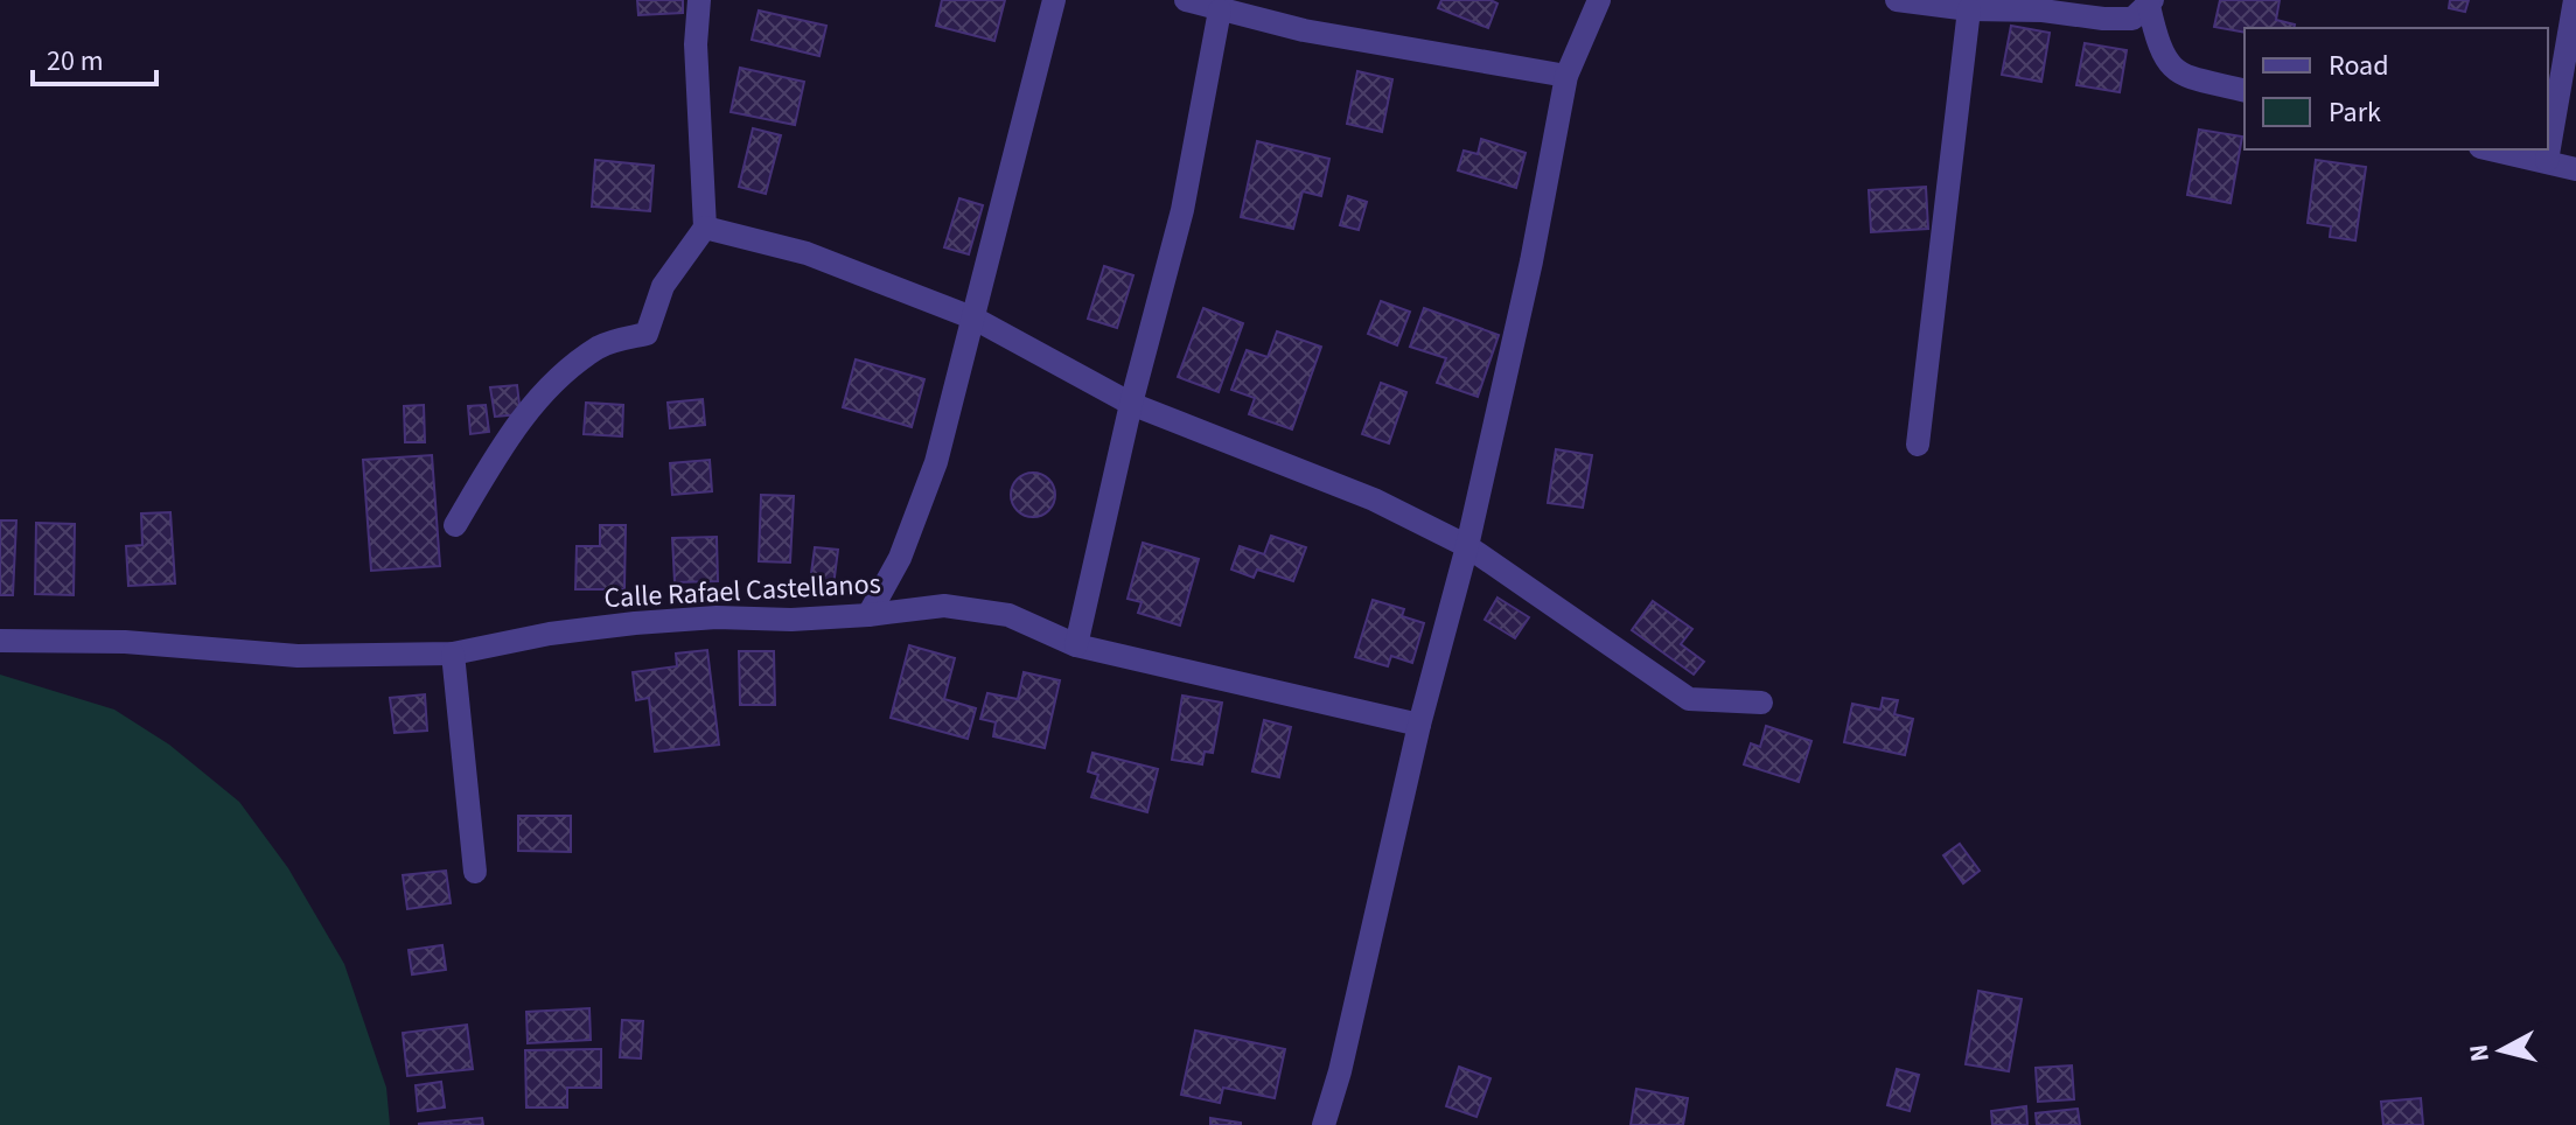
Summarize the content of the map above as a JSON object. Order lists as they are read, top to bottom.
{
  "streets": {
    "street": ["Calle Rafael Castellanos"]
  },
  "legend": ["Road", "Park"],
  "scale_bar": "20 m",
  "north": "left"
}
